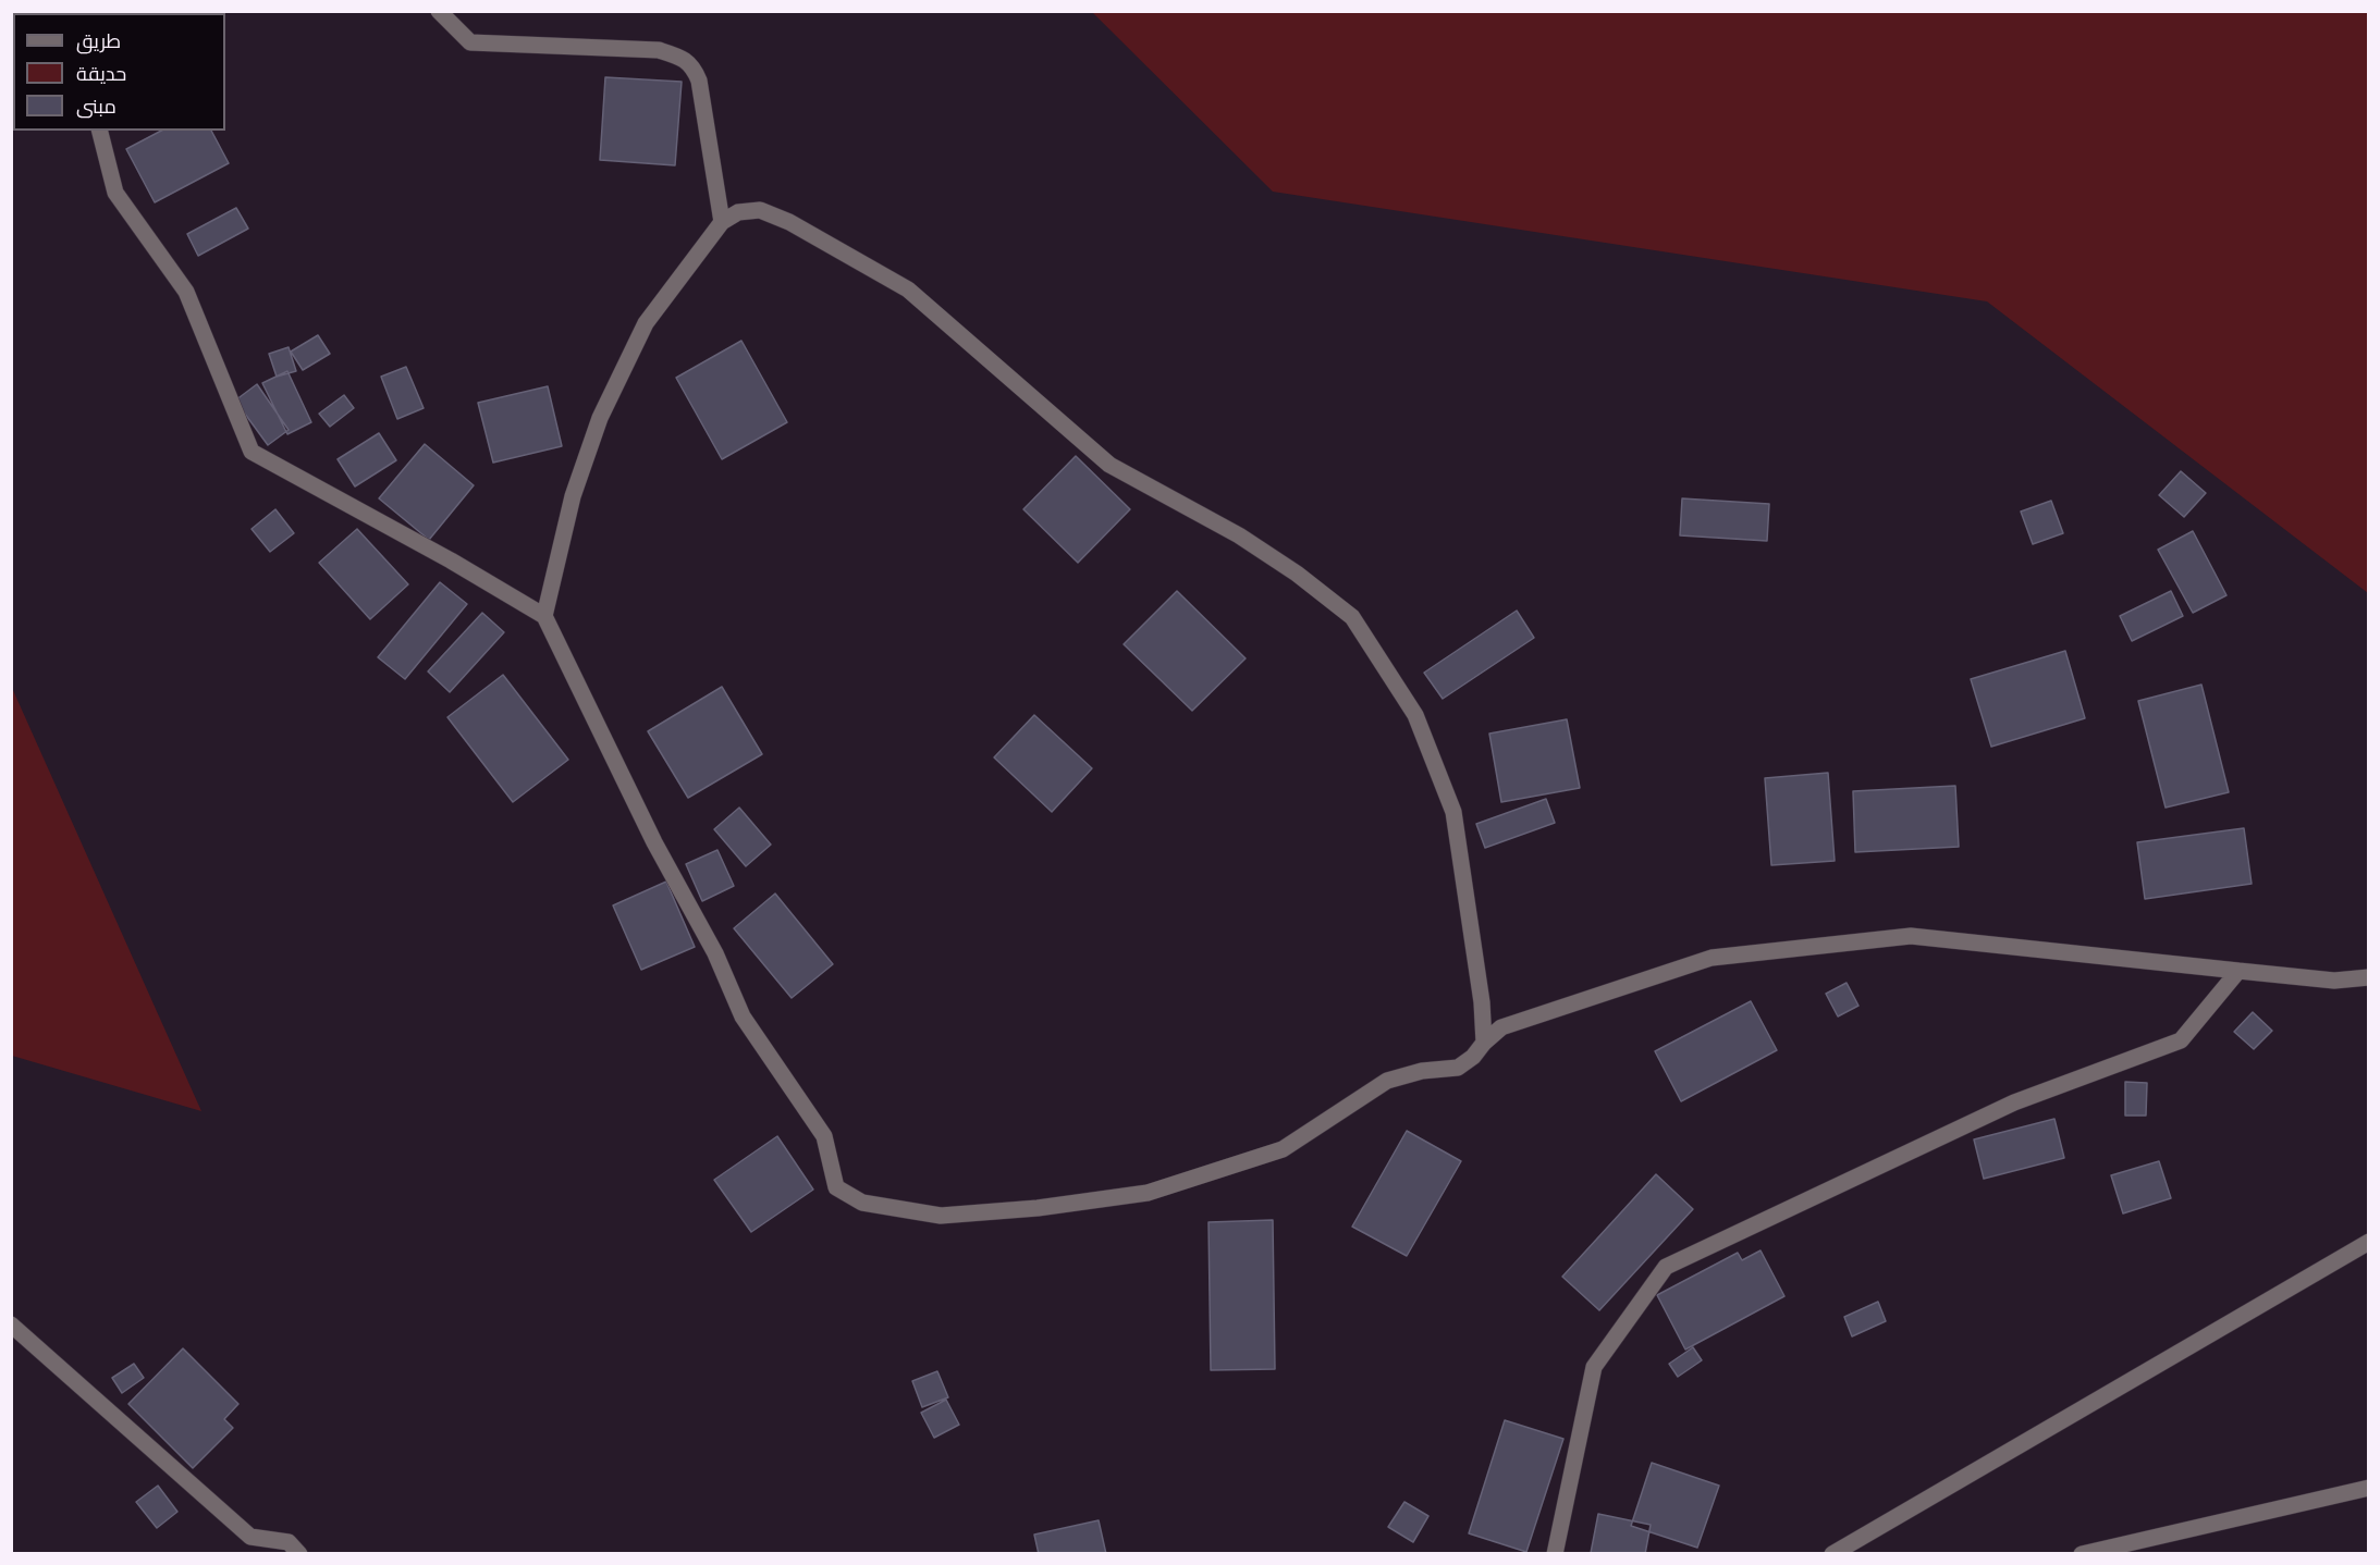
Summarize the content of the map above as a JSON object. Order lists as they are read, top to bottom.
{
  "legend": ["طريق", "حديقة", "مبنى"]
}
